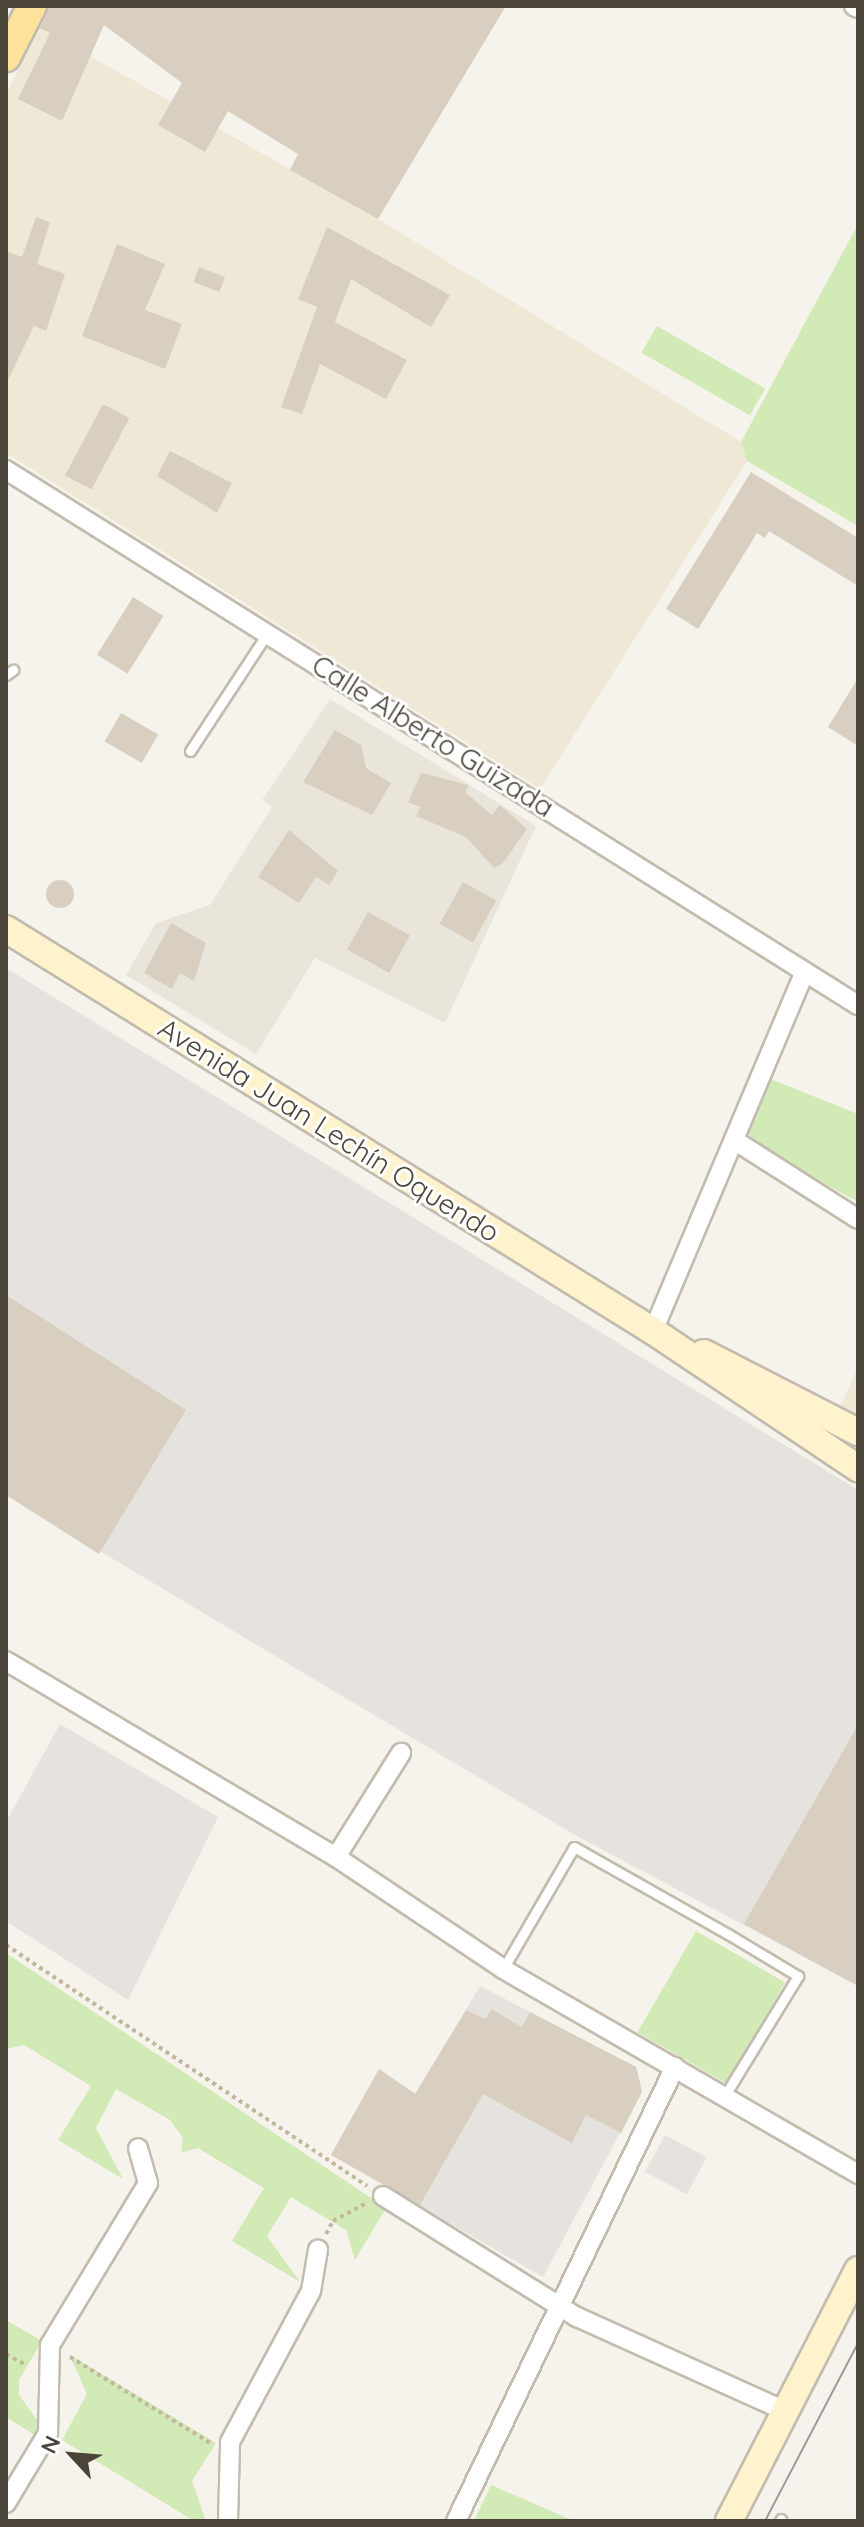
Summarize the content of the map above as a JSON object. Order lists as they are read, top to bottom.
{
  "streets": {
    "street": ["Calle Alberto Guizada", "Avenida Juan Lechín Oquendo"]
  },
  "north": "top left"
}
